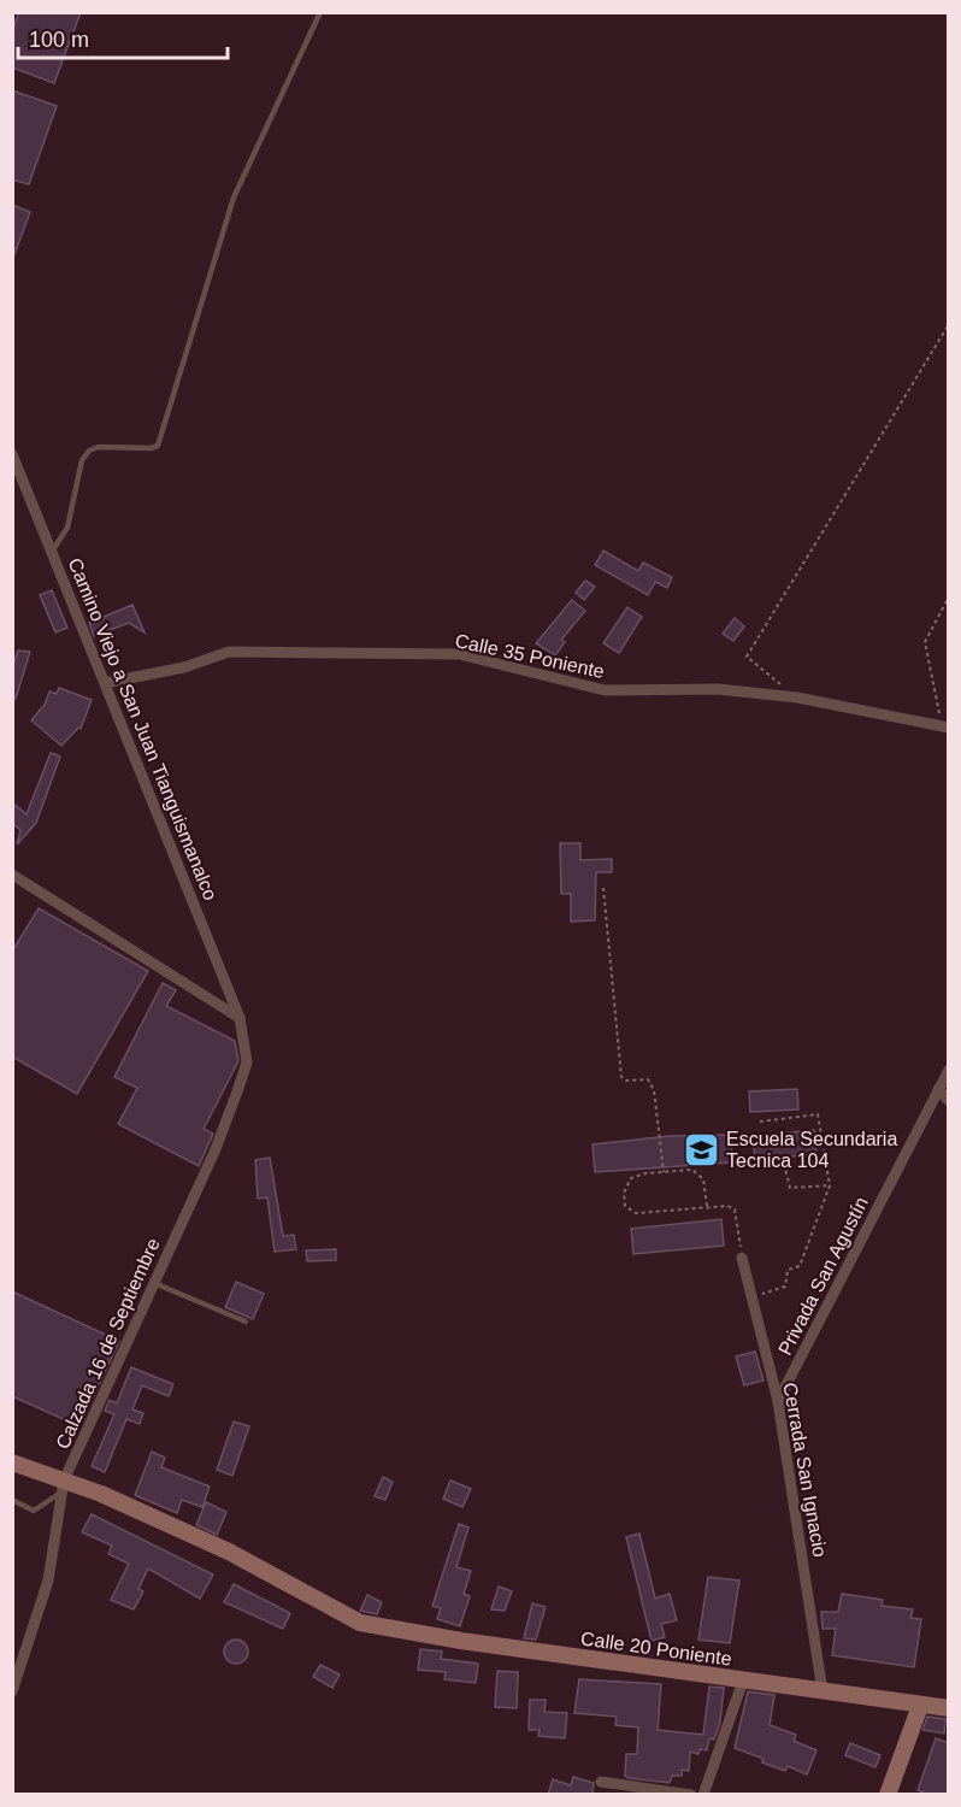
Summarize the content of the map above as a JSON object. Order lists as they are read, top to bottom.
{
  "streets": {
    "main road": ["Calle 20 Poniente"],
    "street": [
      "Calle 35 Poniente",
      "Camino Viejo a San Juan Tianguismanalco",
      "Privada San Agustín",
      "Calzada 16 de Septiembre",
      "Cerrada San Ignacio"
    ]
  },
  "crossings": [
    ["Calle 35 Poniente", "Camino Viejo a San Juan Tianguismanalco"],
    ["Camino Viejo a San Juan Tianguismanalco", "Calzada 16 de Septiembre"],
    ["Privada San Agustín", "Cerrada San Ignacio"],
    ["Calzada 16 de Septiembre", "Calle 20 Poniente"],
    ["Cerrada San Ignacio", "Calle 20 Poniente"]
  ],
  "places": {
    "school or university": ["Escuela Secundaria Tecnica 104"]
  },
  "scale_bar": "100 m"
}
